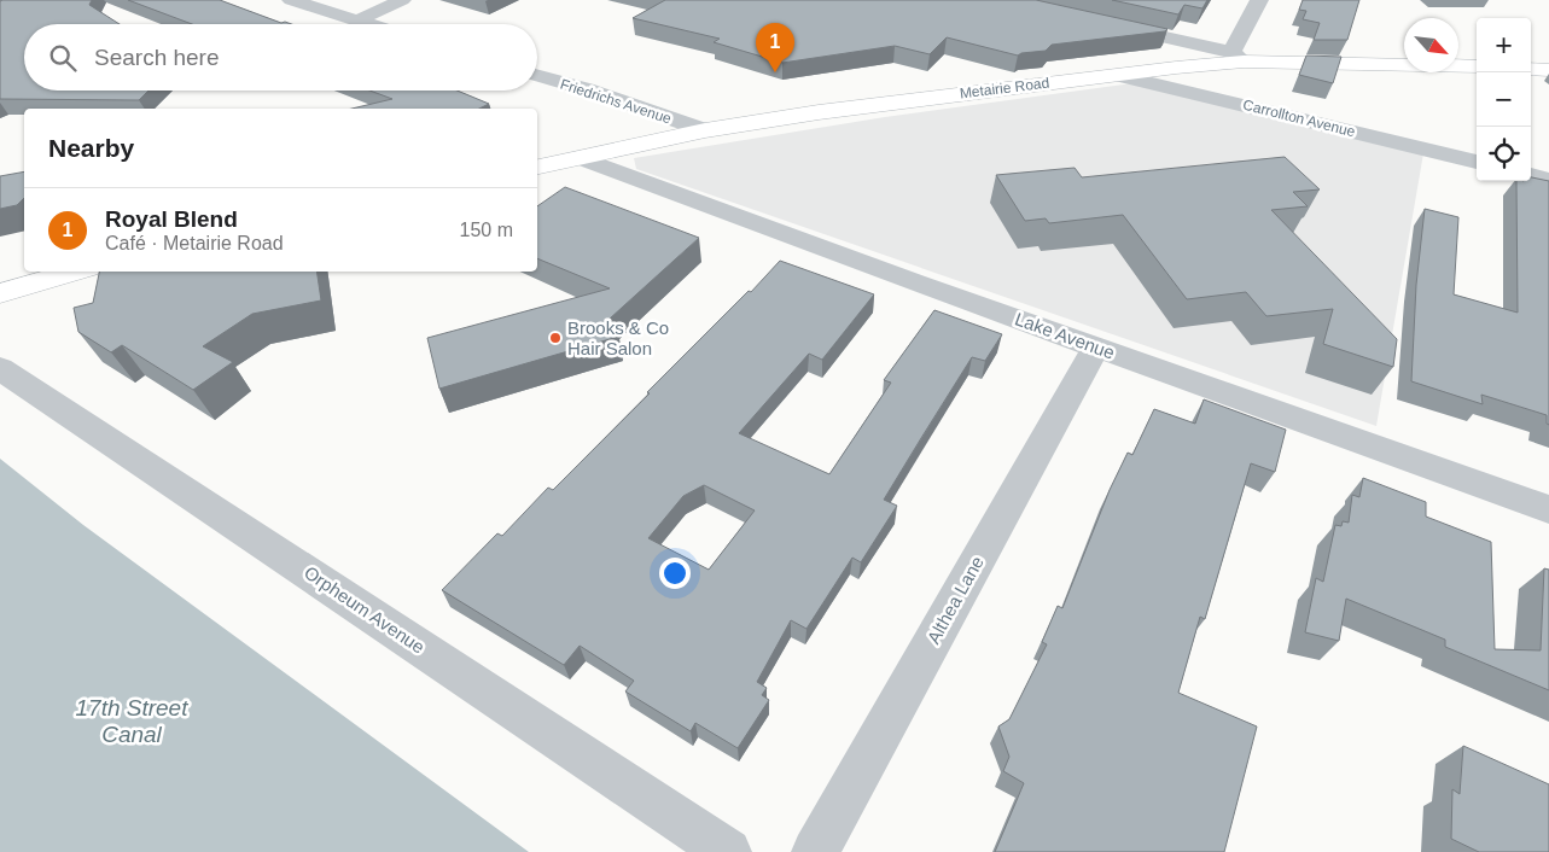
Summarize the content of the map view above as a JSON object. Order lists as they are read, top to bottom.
{
  "streets": {
    "main road": ["Metairie Road"],
    "street": [
      "Friedrichs Avenue",
      "Carrollton Avenue",
      "Lake Avenue",
      "Althea Lane",
      "Orpheum Avenue"
    ]
  },
  "crossings": [
    ["Metairie Road", "Friedrichs Avenue"],
    ["Metairie Road", "Carrollton Avenue"],
    ["Metairie Road", "Lake Avenue"],
    ["Lake Avenue", "Althea Lane"]
  ],
  "water": ["17th Street Canal"],
  "places": ["Brooks & Co Hair Salon"],
  "north": "bottom right",
  "page": {
    "map_buttons": ["+", "−"],
    "pins": "1",
    "search": "Search here",
    "heading": "Nearby",
    "list": [
      {
        "mark": "1",
        "name": "Royal Blend",
        "note": "Café · Metairie Road",
        "value": "150 m"
      }
    ]
  }
}
